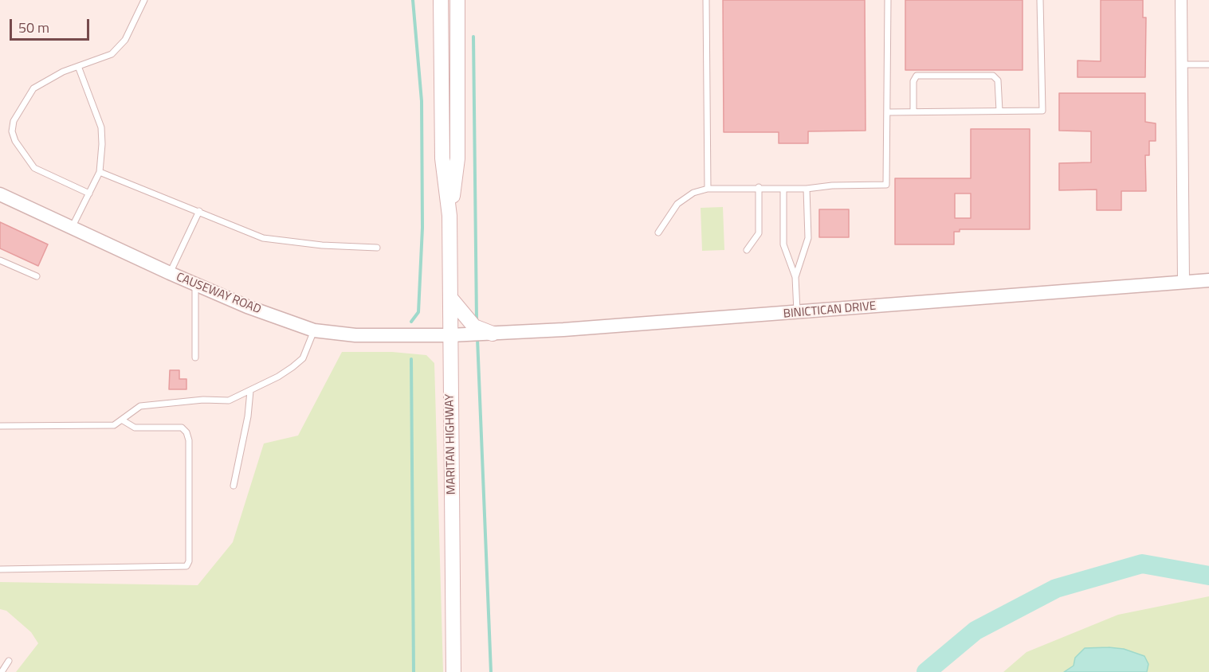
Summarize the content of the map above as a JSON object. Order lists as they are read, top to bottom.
{
  "streets": {
    "main road": ["MARITAN HIGHWAY"],
    "street": ["CAUSEWAY ROAD", "BINICTICAN DRIVE"]
  },
  "crossings": [
    ["CAUSEWAY ROAD", "BINICTICAN DRIVE"],
    ["CAUSEWAY ROAD", "MARITAN HIGHWAY"],
    ["BINICTICAN DRIVE", "MARITAN HIGHWAY"]
  ],
  "scale_bar": "50 m"
}
